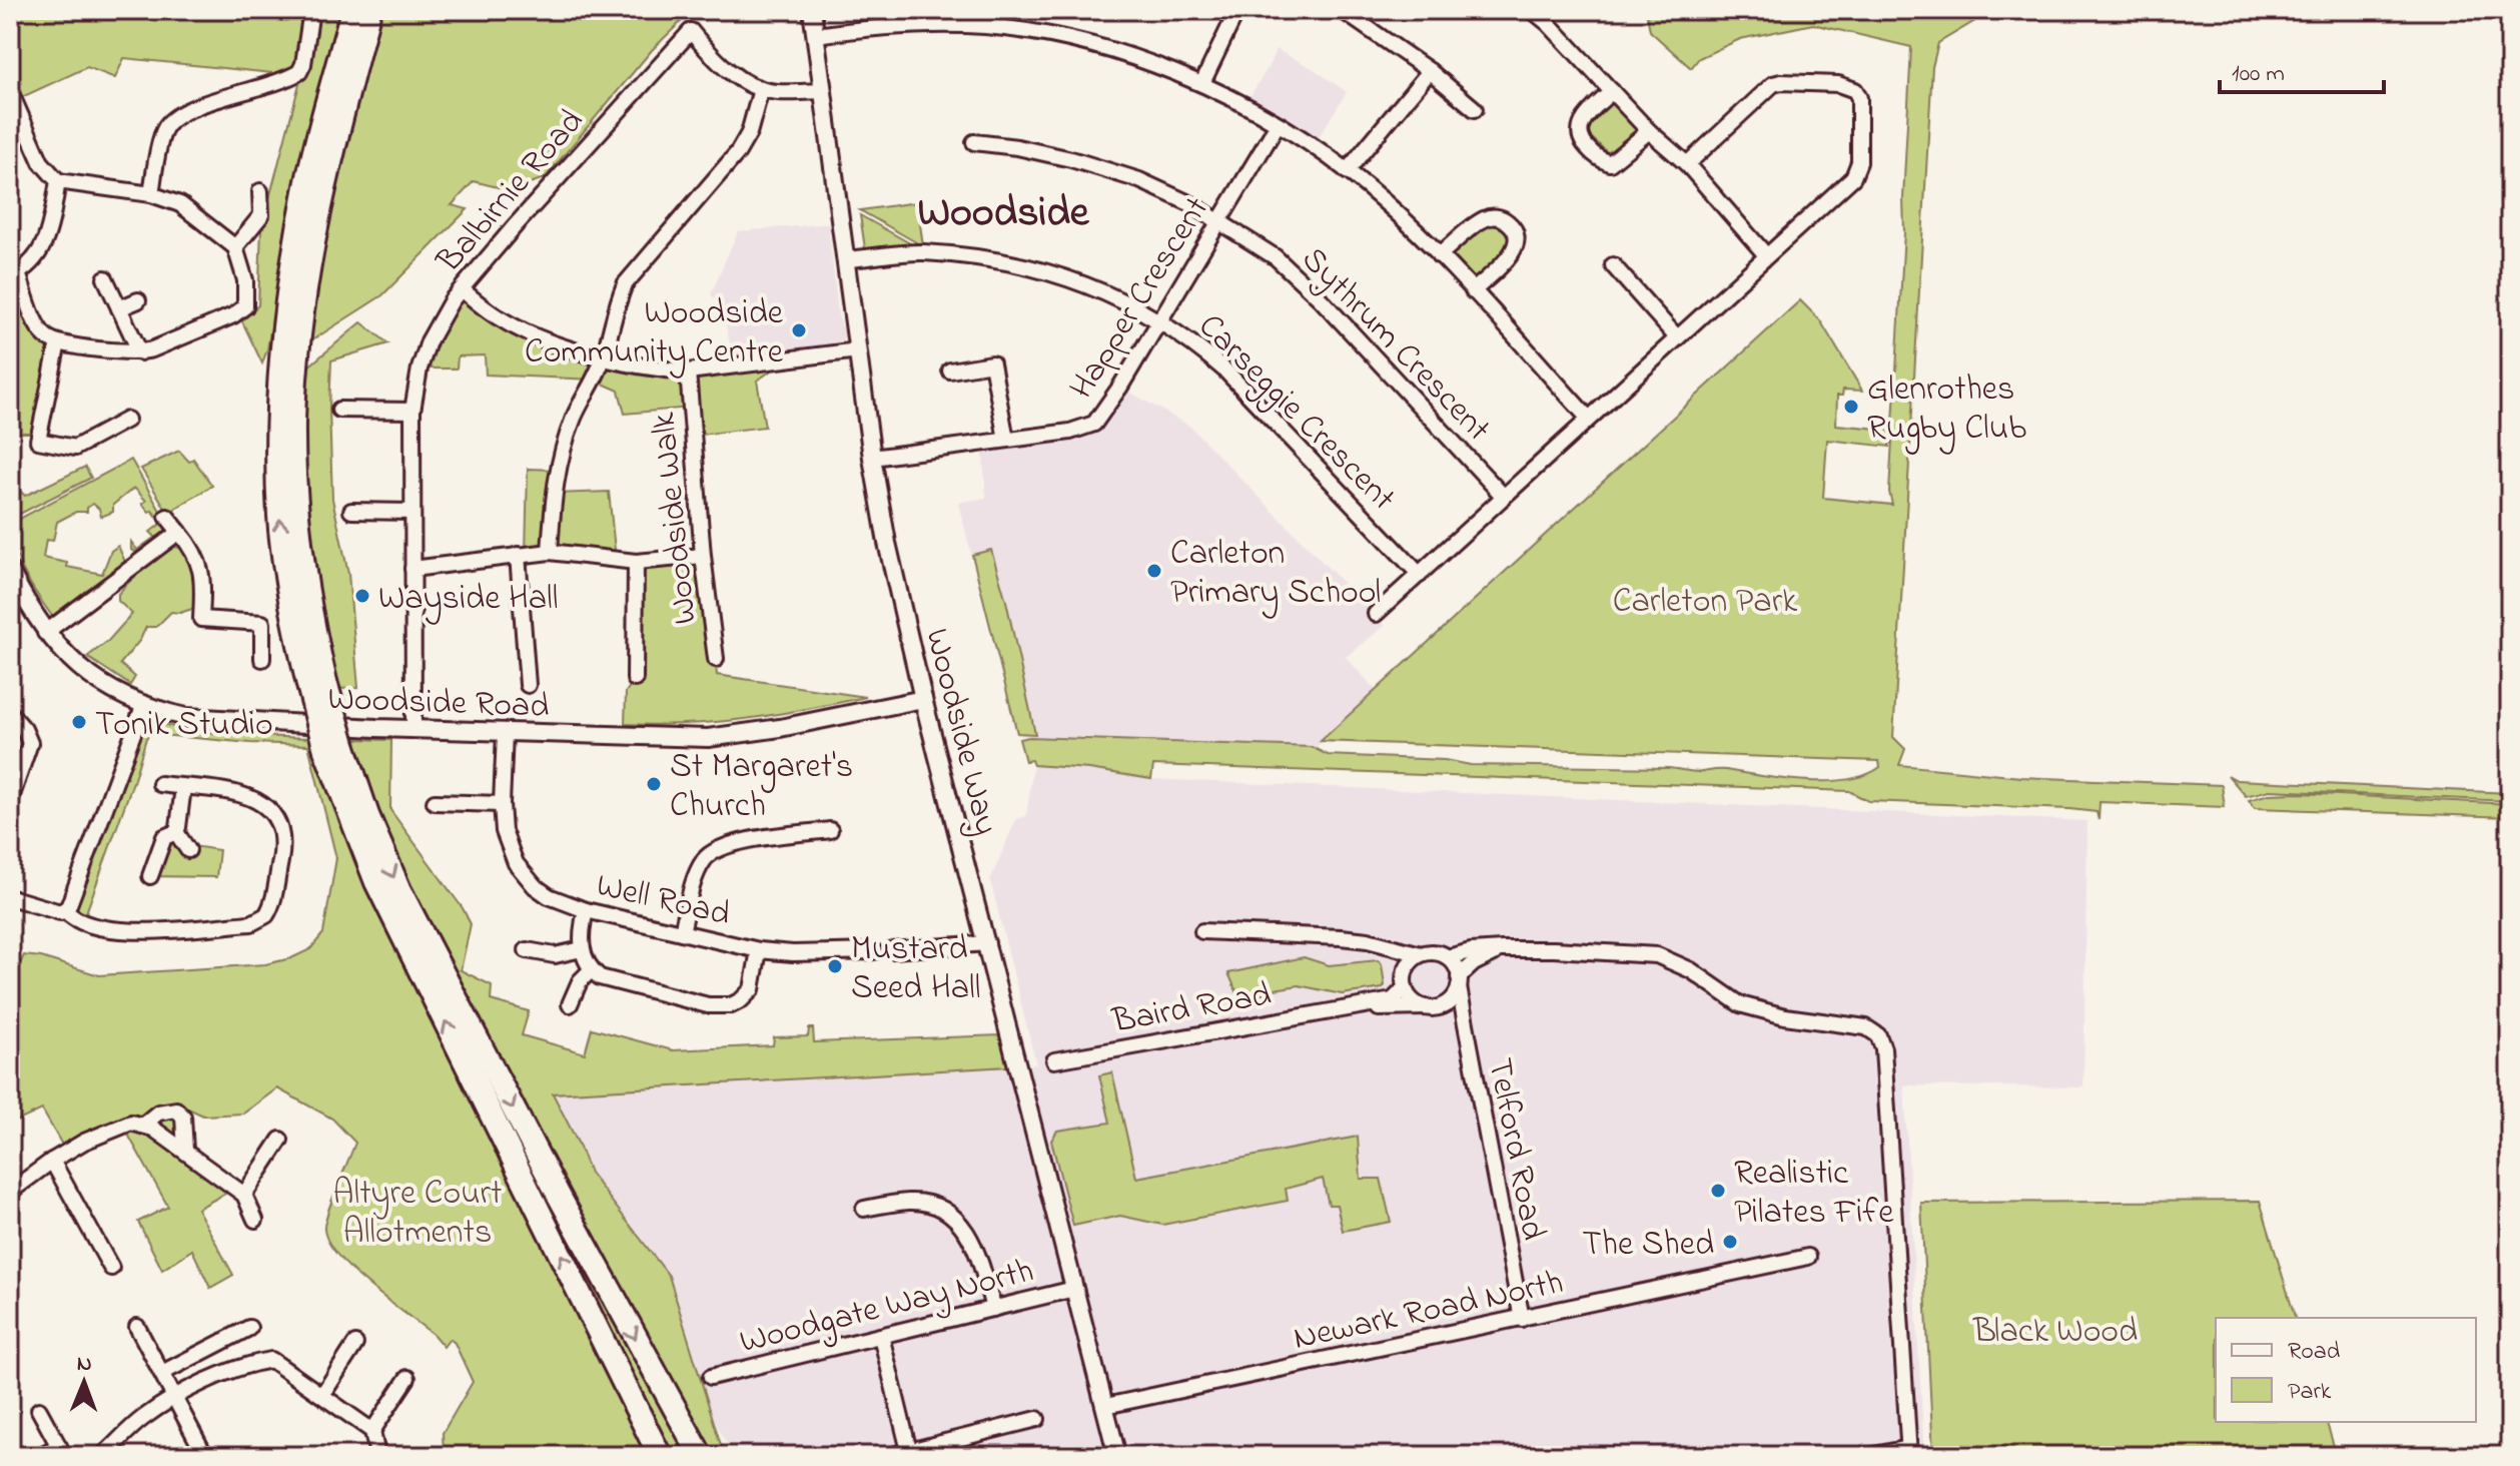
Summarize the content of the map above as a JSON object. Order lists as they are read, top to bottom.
{
  "streets": {
    "street": [
      "Balbirnie Road",
      "Happer Crescent",
      "Sythrum Crescent",
      "Carseggie Crescent",
      "Woodside Walk",
      "Woodside Road",
      "Woodside Way",
      "Well Road",
      "Baird Road",
      "Telford Road",
      "Woodgate Way North",
      "Newark Road North"
    ]
  },
  "crossings": [
    ["Balbirnie Road", "Woodside Road"],
    ["Happer Crescent", "Sythrum Crescent"],
    ["Happer Crescent", "Carseggie Crescent"],
    ["Happer Crescent", "Woodside Way"],
    ["Carseggie Crescent", "Woodside Way"],
    ["Woodside Road", "Woodside Way"],
    ["Woodside Road", "Well Road"],
    ["Woodside Way", "Woodgate Way North"],
    ["Woodside Way", "Newark Road North"],
    ["Baird Road", "Telford Road"],
    ["Telford Road", "Newark Road North"]
  ],
  "districts": ["Woodside"],
  "parks": ["Carleton Park", "Altyre Court Allotments", "Black Wood"],
  "places": [
    "Woodside Community Centre",
    "Glenrothes Rugby Club",
    "Carleton Primary School",
    "Wayside Hall",
    "Tonik Studio",
    "St Margaret's Church",
    "Mustard Seed Hall",
    "Realistic Pilates Fife",
    "The Shed"
  ],
  "legend": ["Road", "Park"],
  "scale_bar": "100 m",
  "north": "top"
}
